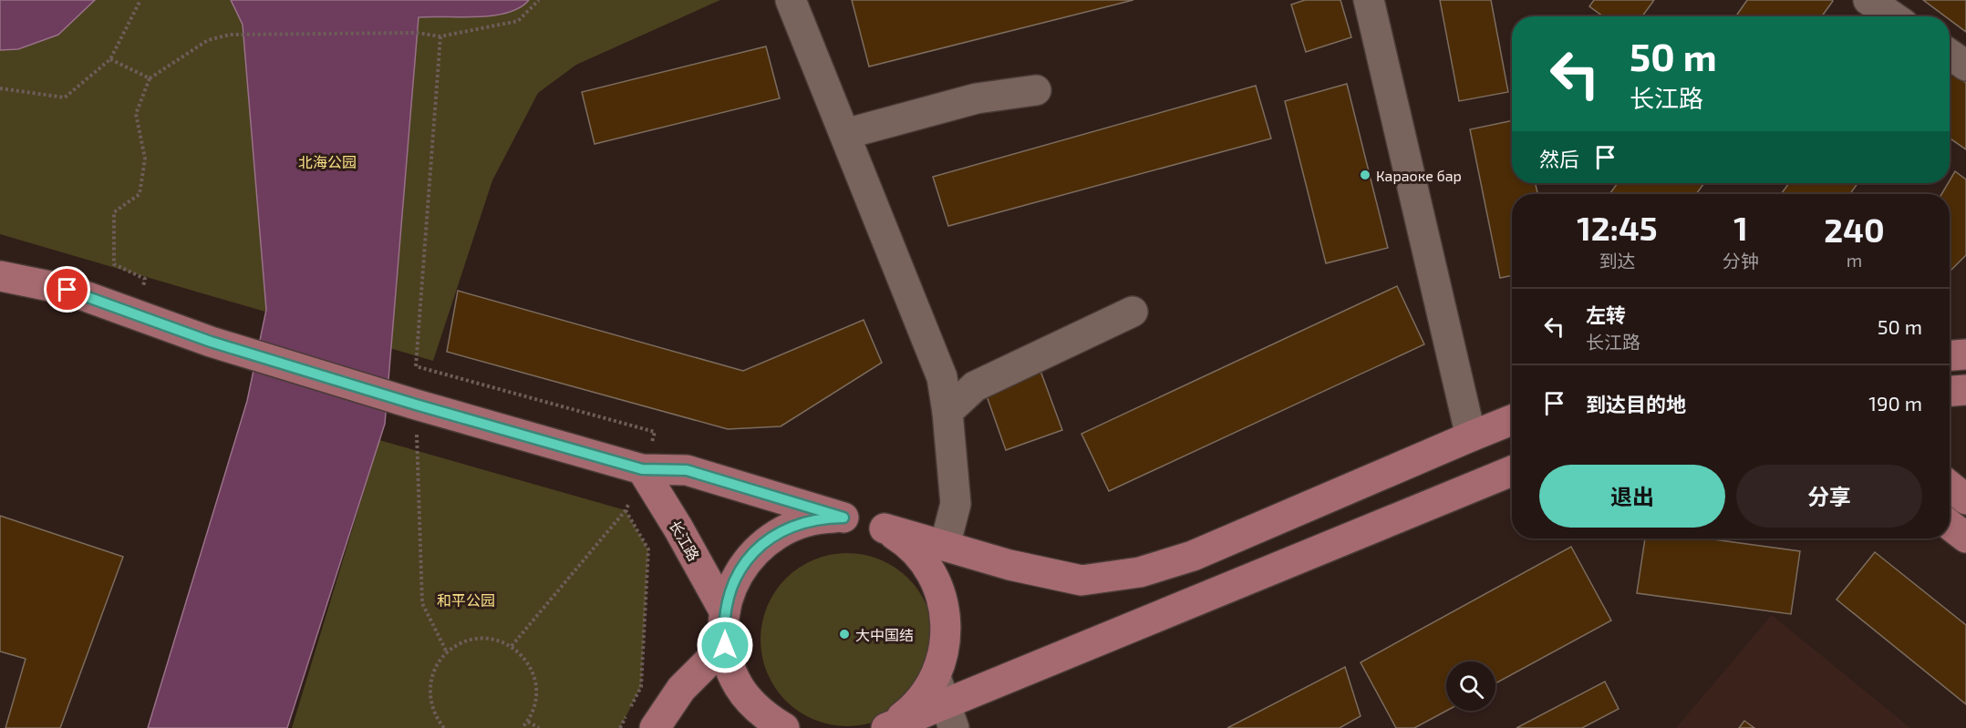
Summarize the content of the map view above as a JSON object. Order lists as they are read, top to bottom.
{
  "streets": {
    "main road": ["长江路"]
  },
  "parks": ["北海公园", "和平公园"],
  "places": ["Караоке бар", "大中国结"],
  "page": {
    "turn": ["50 m", "长江路"],
    "then": "然后",
    "eta": [
      "12:45",
      "到达",
      "1",
      "分钟",
      "240",
      "m"
    ],
    "list": [
      {
        "name": "左转",
        "note": "长江路",
        "value": "50 m"
      },
      {
        "name": "到达目的地",
        "value": "190 m"
      }
    ],
    "buttons": ["退出", "分享"]
  }
}
